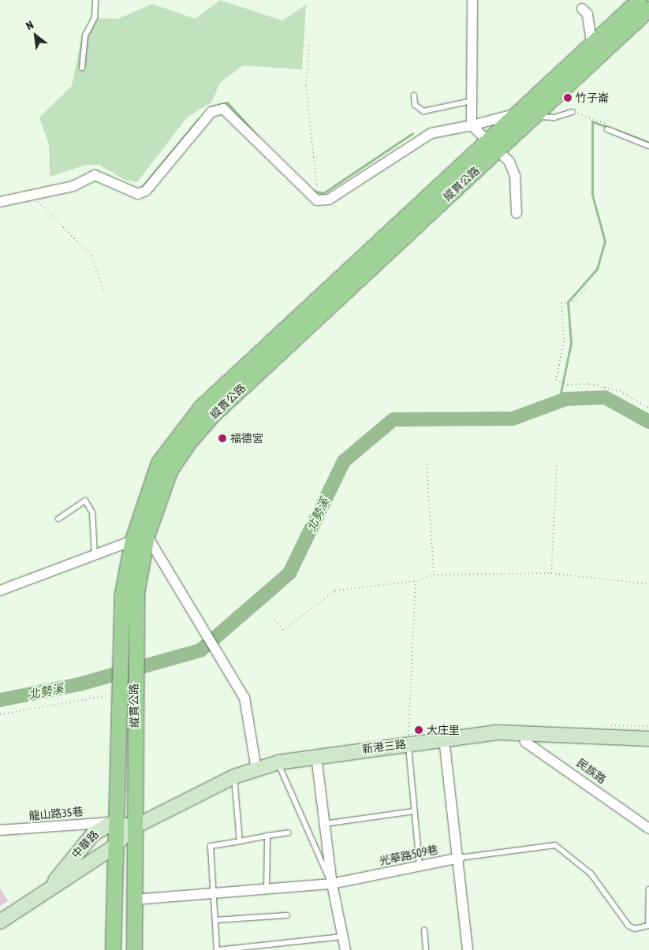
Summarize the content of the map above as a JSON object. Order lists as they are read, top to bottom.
{
  "streets": {
    "main road": ["縱貫公路"],
    "street": [
      "新港三路",
      "民族路",
      "龍山路35巷",
      "中華路",
      "光華路509巷"
    ]
  },
  "crossings": [
    ["縱貫公路", "新港三路"],
    ["縱貫公路", "龍山路35巷"],
    ["縱貫公路", "中華路"],
    ["縱貫公路", "光華路509巷"],
    ["新港三路", "民族路"],
    ["新港三路", "中華路"],
    ["龍山路35巷", "中華路"]
  ],
  "water": ["北勢溪"],
  "places": ["竹子崙", "福德宮", "大庄里"],
  "north": "top left"
}
